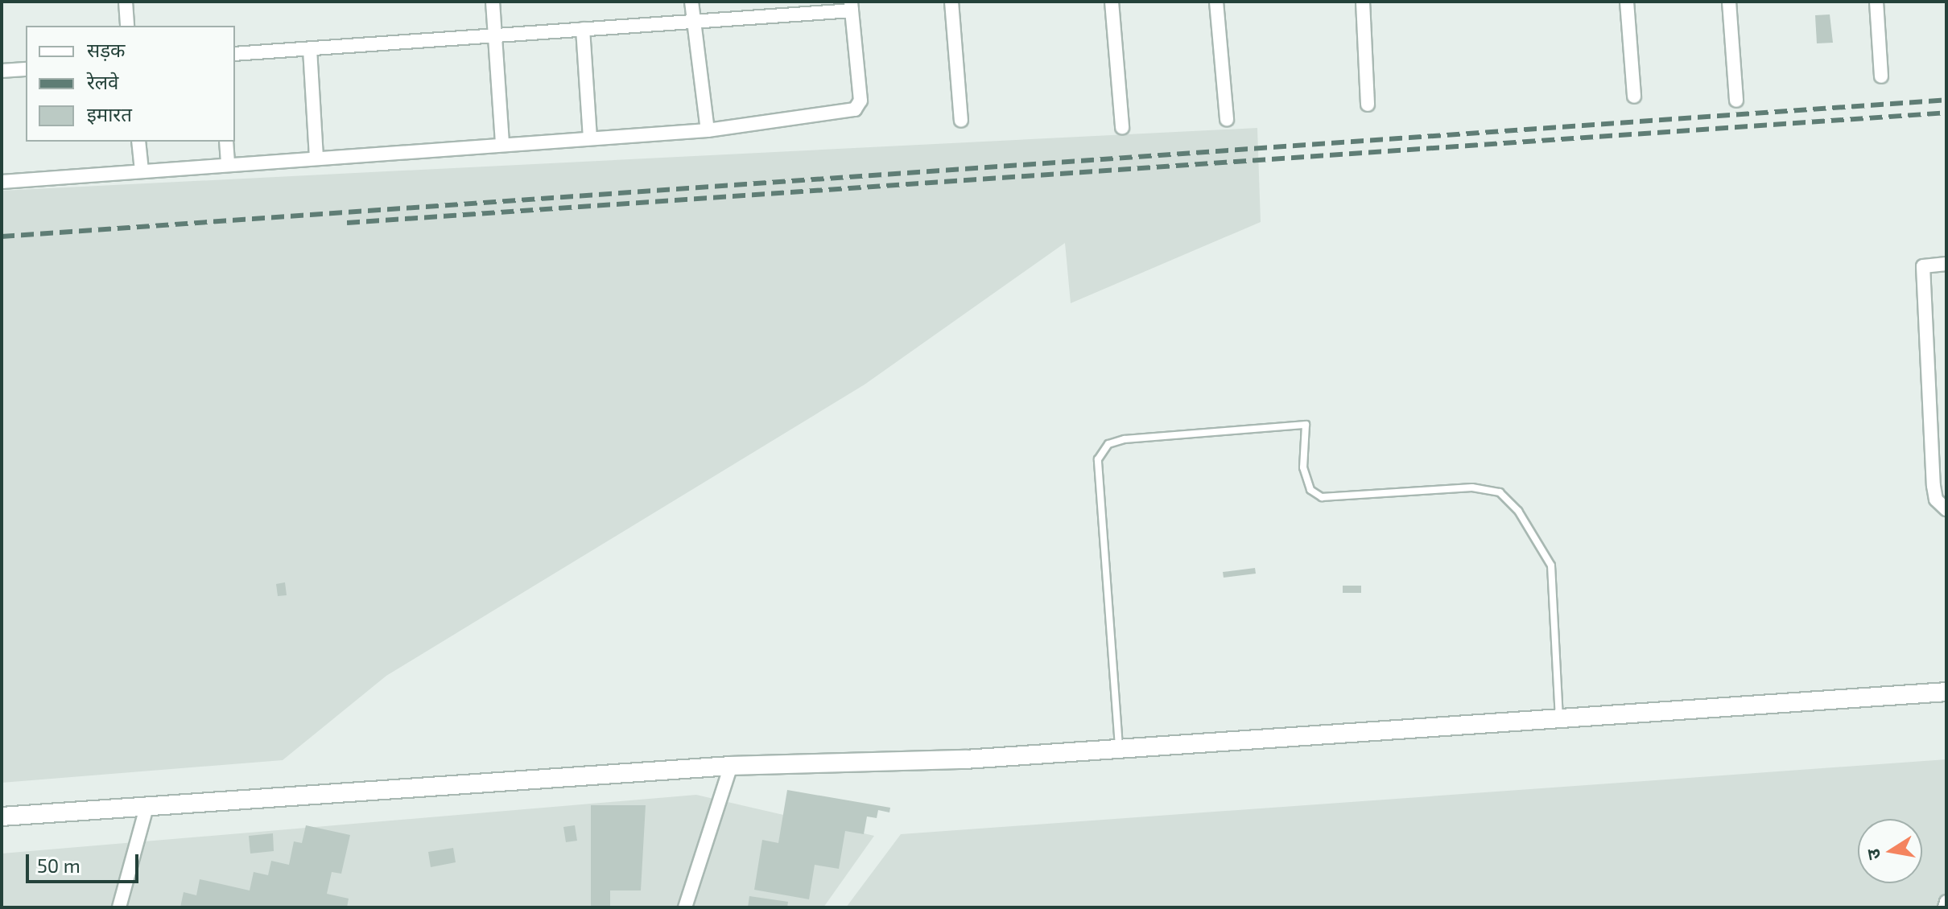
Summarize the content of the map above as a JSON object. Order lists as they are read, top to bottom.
{
  "legend": ["सड़क", "रेलवे", "इमारत"],
  "scale_bar": "50 m",
  "north": "left"
}
